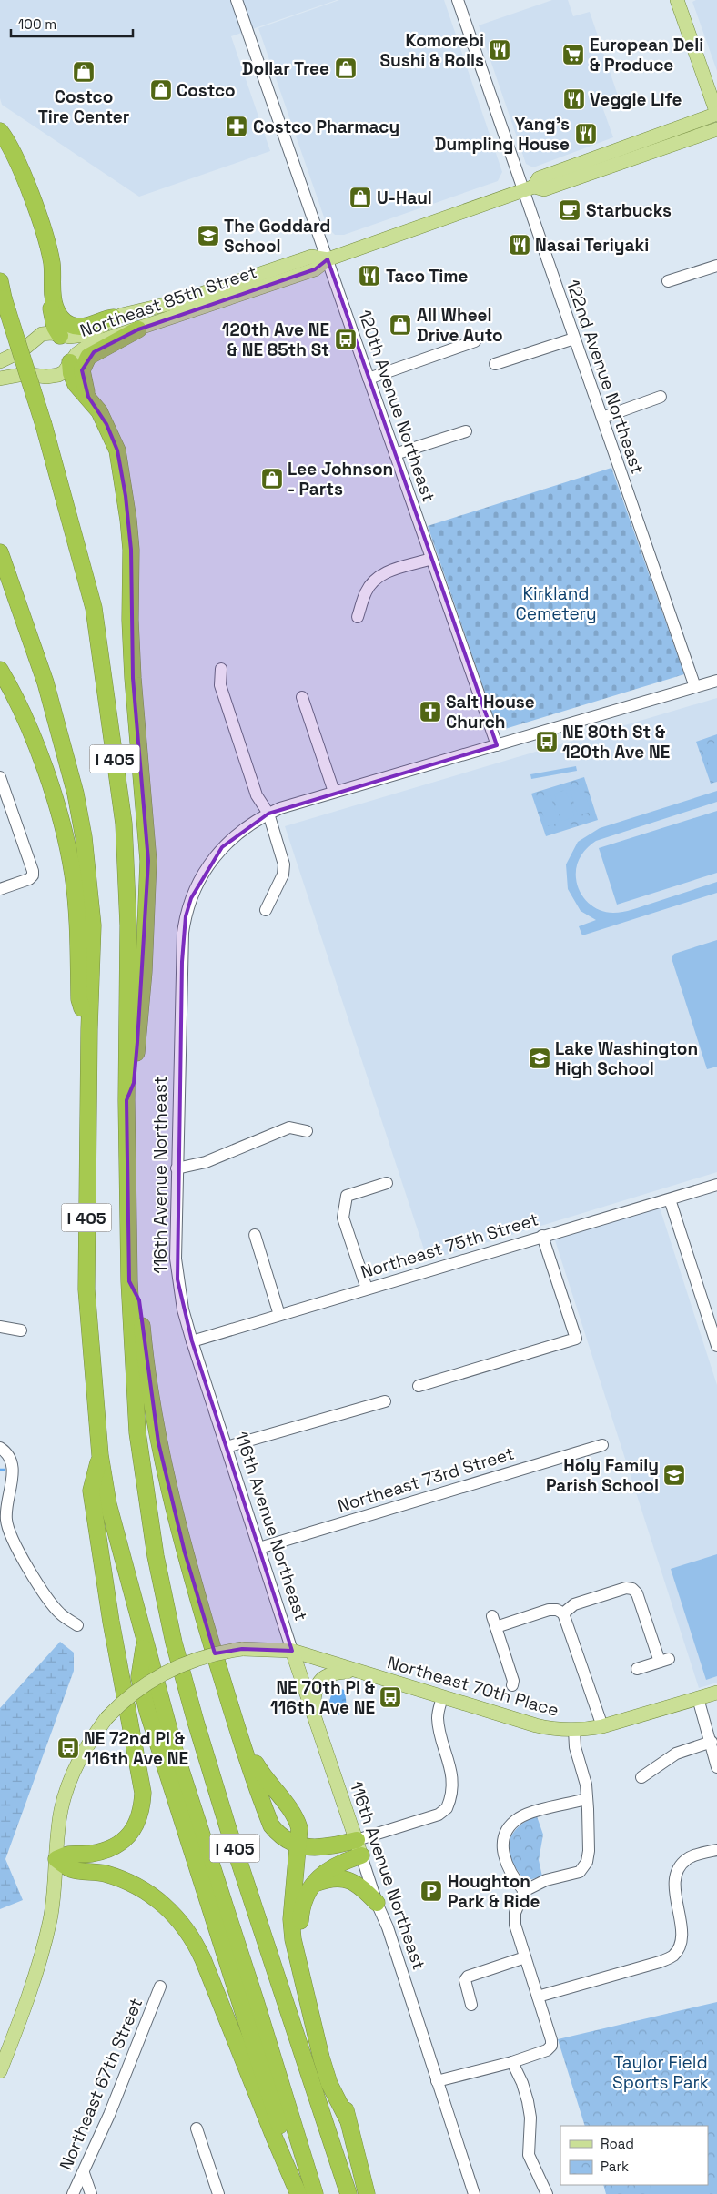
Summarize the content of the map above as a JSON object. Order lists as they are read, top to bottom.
{
  "streets": {
    "highway": ["I 405"],
    "main road": ["Northeast 85th Street", "116th Avenue Northeast", "Northeast 70th Place"],
    "street": [
      "122nd Avenue Northeast",
      "120th Avenue Northeast",
      "Northeast 75th Street",
      "Northeast 73rd Street",
      "Northeast 67th Street"
    ]
  },
  "crossings": [
    ["Northeast 85th Street", "122nd Avenue Northeast"],
    ["Northeast 85th Street", "120th Avenue Northeast"],
    ["122nd Avenue Northeast", "116th Avenue Northeast"],
    ["120th Avenue Northeast", "116th Avenue Northeast"],
    ["116th Avenue Northeast", "Northeast 75th Street"],
    ["116th Avenue Northeast", "Northeast 73rd Street"],
    ["116th Avenue Northeast", "Northeast 70th Place"]
  ],
  "parks": ["Kirkland Cemetery", "Taylor Field Sports Park"],
  "places": {
    "restaurant": [
      "Komorebi Sushi & Rolls",
      "Veggie Life",
      "Yang's Dumpling House",
      "Nasai Teriyaki",
      "Taco Time"
    ],
    "supermarket": ["European Deli & Produce"],
    "shop": [
      "Dollar Tree",
      "Costco Tire Center",
      "Costco",
      "U-Haul",
      "All Wheel Drive Auto",
      "Lee Johnson - Parts"
    ],
    "pharmacy": ["Costco Pharmacy"],
    "cafe": ["Starbucks"],
    "school or university": ["The Goddard School", "Lake Washington High School", "Holy Family Parish School"],
    "bus stop": [
      "120th Ave NE & NE 85th St",
      "NE 80th St & 120th Ave NE",
      "NE 70th Pl & 116th Ave NE",
      "NE 72nd Pl & 116th Ave NE"
    ],
    "church": ["Salt House Church"],
    "parking": ["Houghton Park & Ride"]
  },
  "legend": ["Road", "Park"],
  "scale_bar": "100 m"
}
